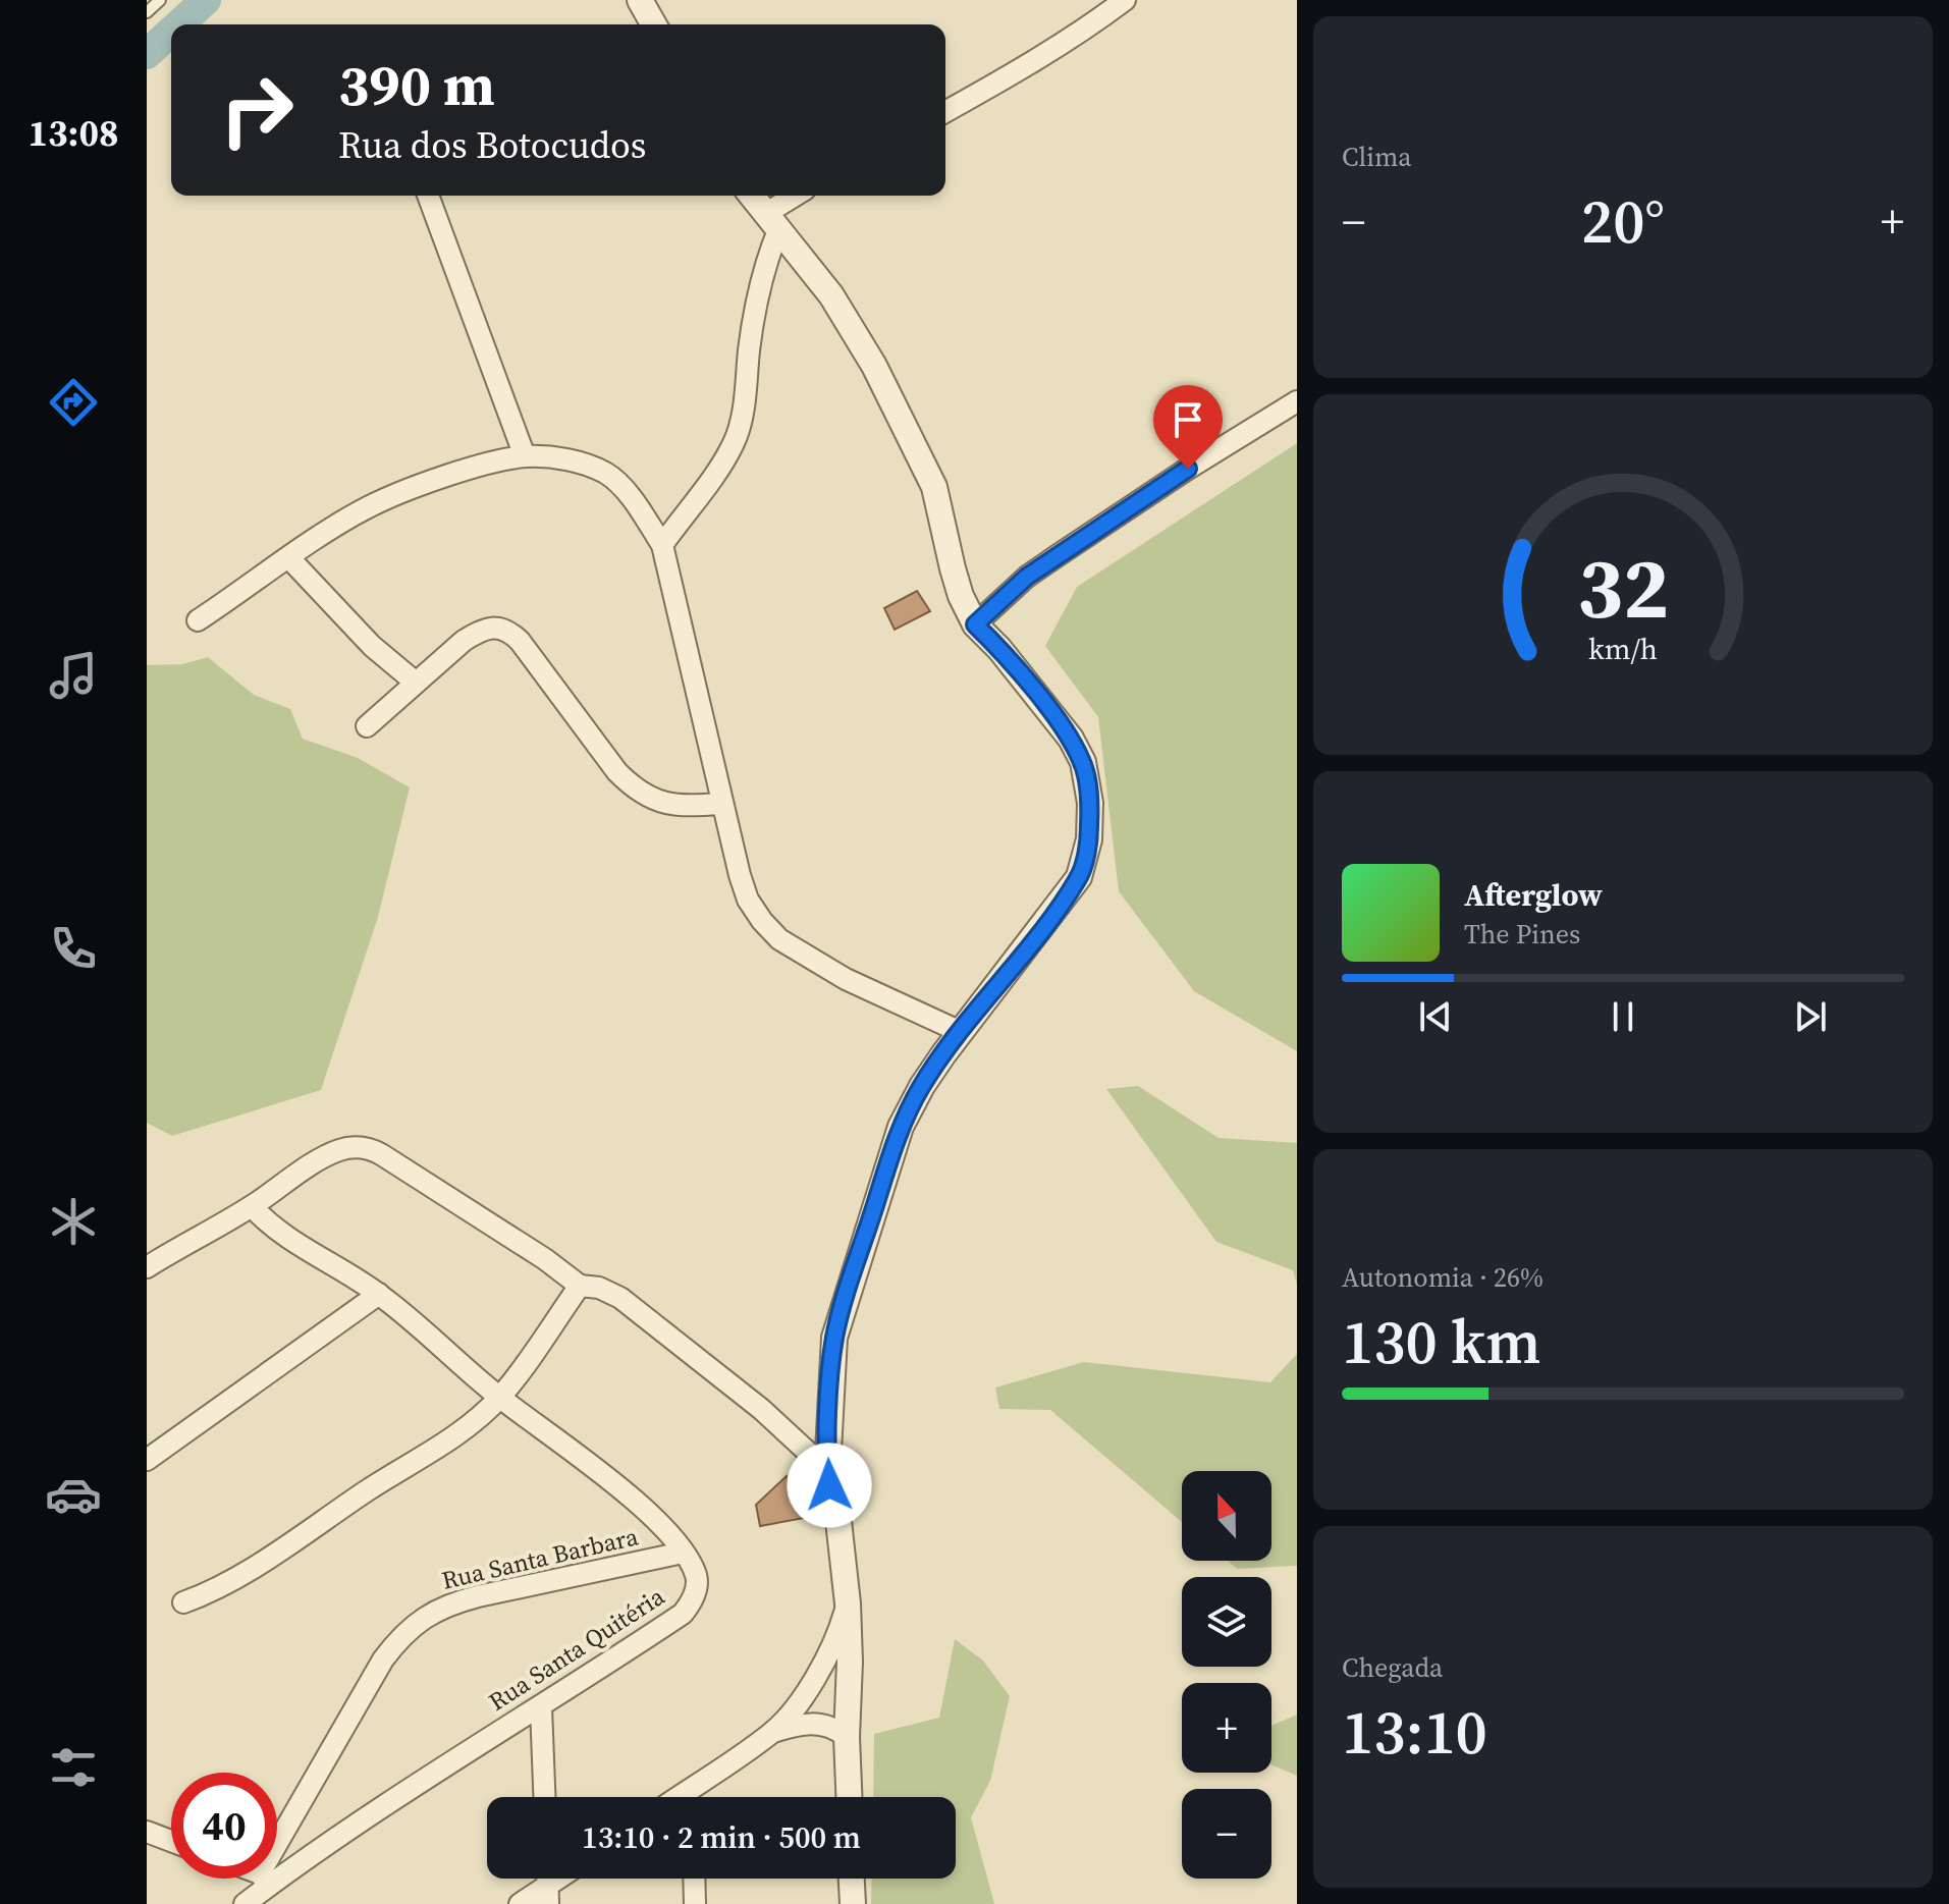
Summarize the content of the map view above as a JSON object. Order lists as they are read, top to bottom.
{
  "streets": {
    "street": ["Rua Santa Barbara", "Rua Santa Quitéria"]
  },
  "crossings": [
    ["Rua Santa Barbara", "Rua Santa Quitéria"]
  ],
  "north": "top",
  "page": {
    "tabs": "13:08",
    "tile": [
      "Clima",
      ["Autonomia · 26%", "130 km"],
      ["Chegada", "13:10"]
    ],
    "turn": ["390 m", "Rua dos Botocudos"],
    "heat": ["−", "20°", "+"],
    "song": ["Afterglow", "The Pines"],
    "map_buttons": ["+", "−"],
    "limit": "40",
    "trip": "13:10 · 2 min · 500 m",
    "gauge": ["32", "km/h"]
  }
}
